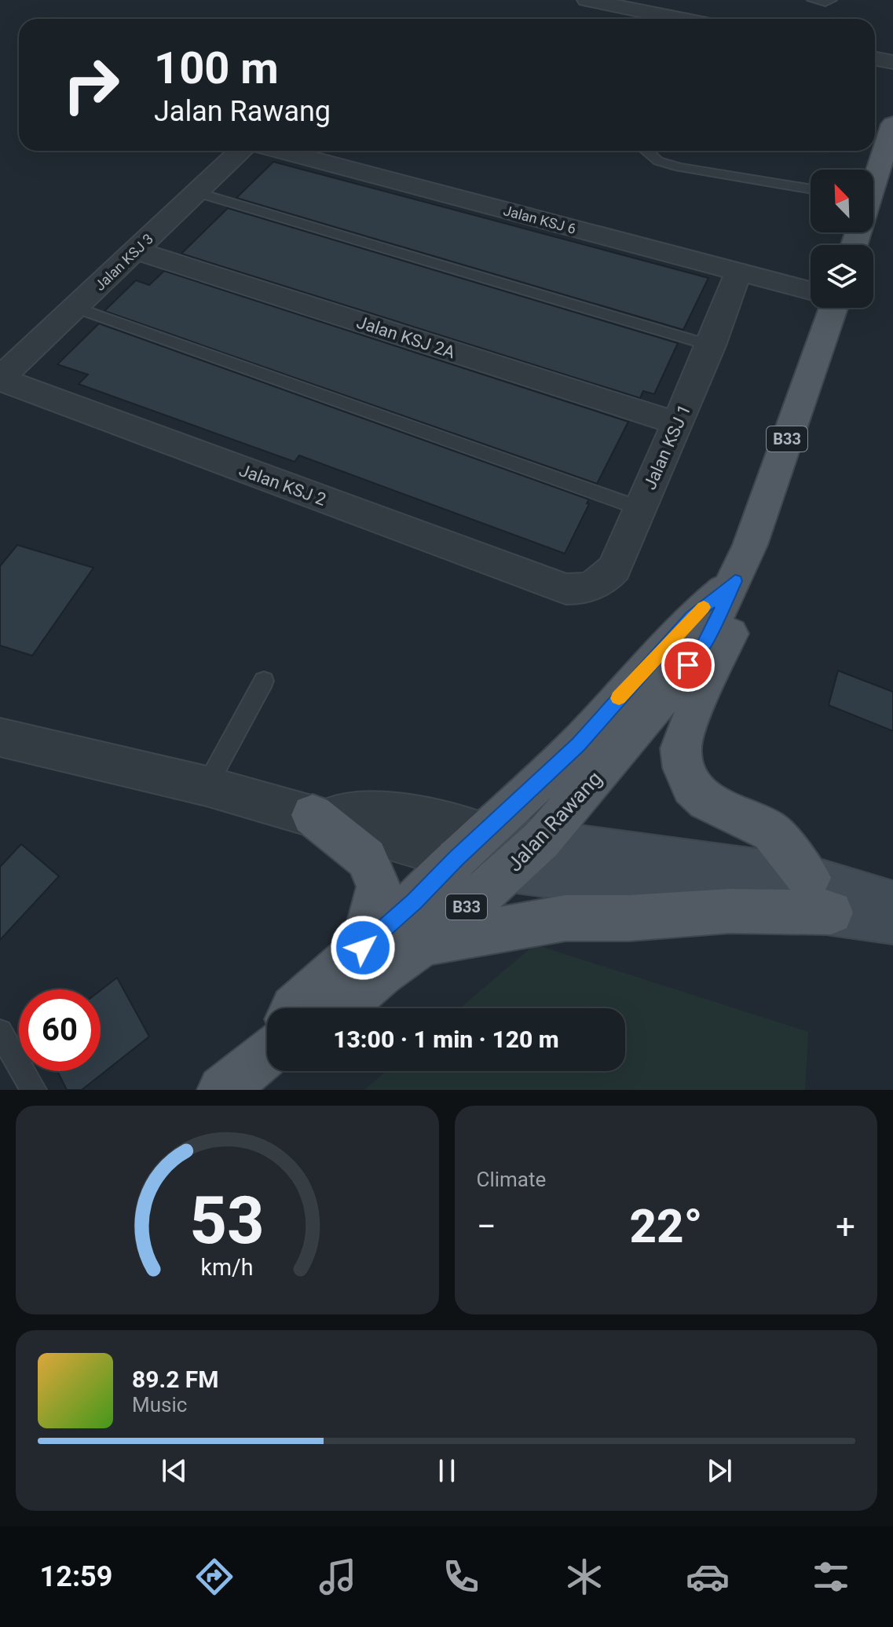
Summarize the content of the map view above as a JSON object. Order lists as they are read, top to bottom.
{
  "streets": {
    "main road": ["B33", "Jalan Rawang"],
    "street": [
      "Jalan KSJ 6",
      "Jalan KSJ 3",
      "Jalan KSJ 2A",
      "Jalan KSJ 1",
      "Jalan KSJ 2"
    ]
  },
  "crossings": [
    ["Jalan KSJ 6", "Jalan KSJ 1"],
    ["Jalan KSJ 3", "Jalan KSJ 2A"],
    ["Jalan KSJ 3", "Jalan KSJ 2"],
    ["Jalan KSJ 2A", "Jalan KSJ 1"],
    ["Jalan KSJ 1", "Jalan KSJ 2"]
  ],
  "north": "top left",
  "page": {
    "turn": ["100 m", "Jalan Rawang"],
    "limit": "60",
    "trip": "13:00 · 1 min · 120 m",
    "tile": "Climate",
    "heat": ["−", "22°", "+"],
    "song": ["89.2 FM", "Music"],
    "tabs": "12:59",
    "gauge": ["53", "km/h"]
  }
}
